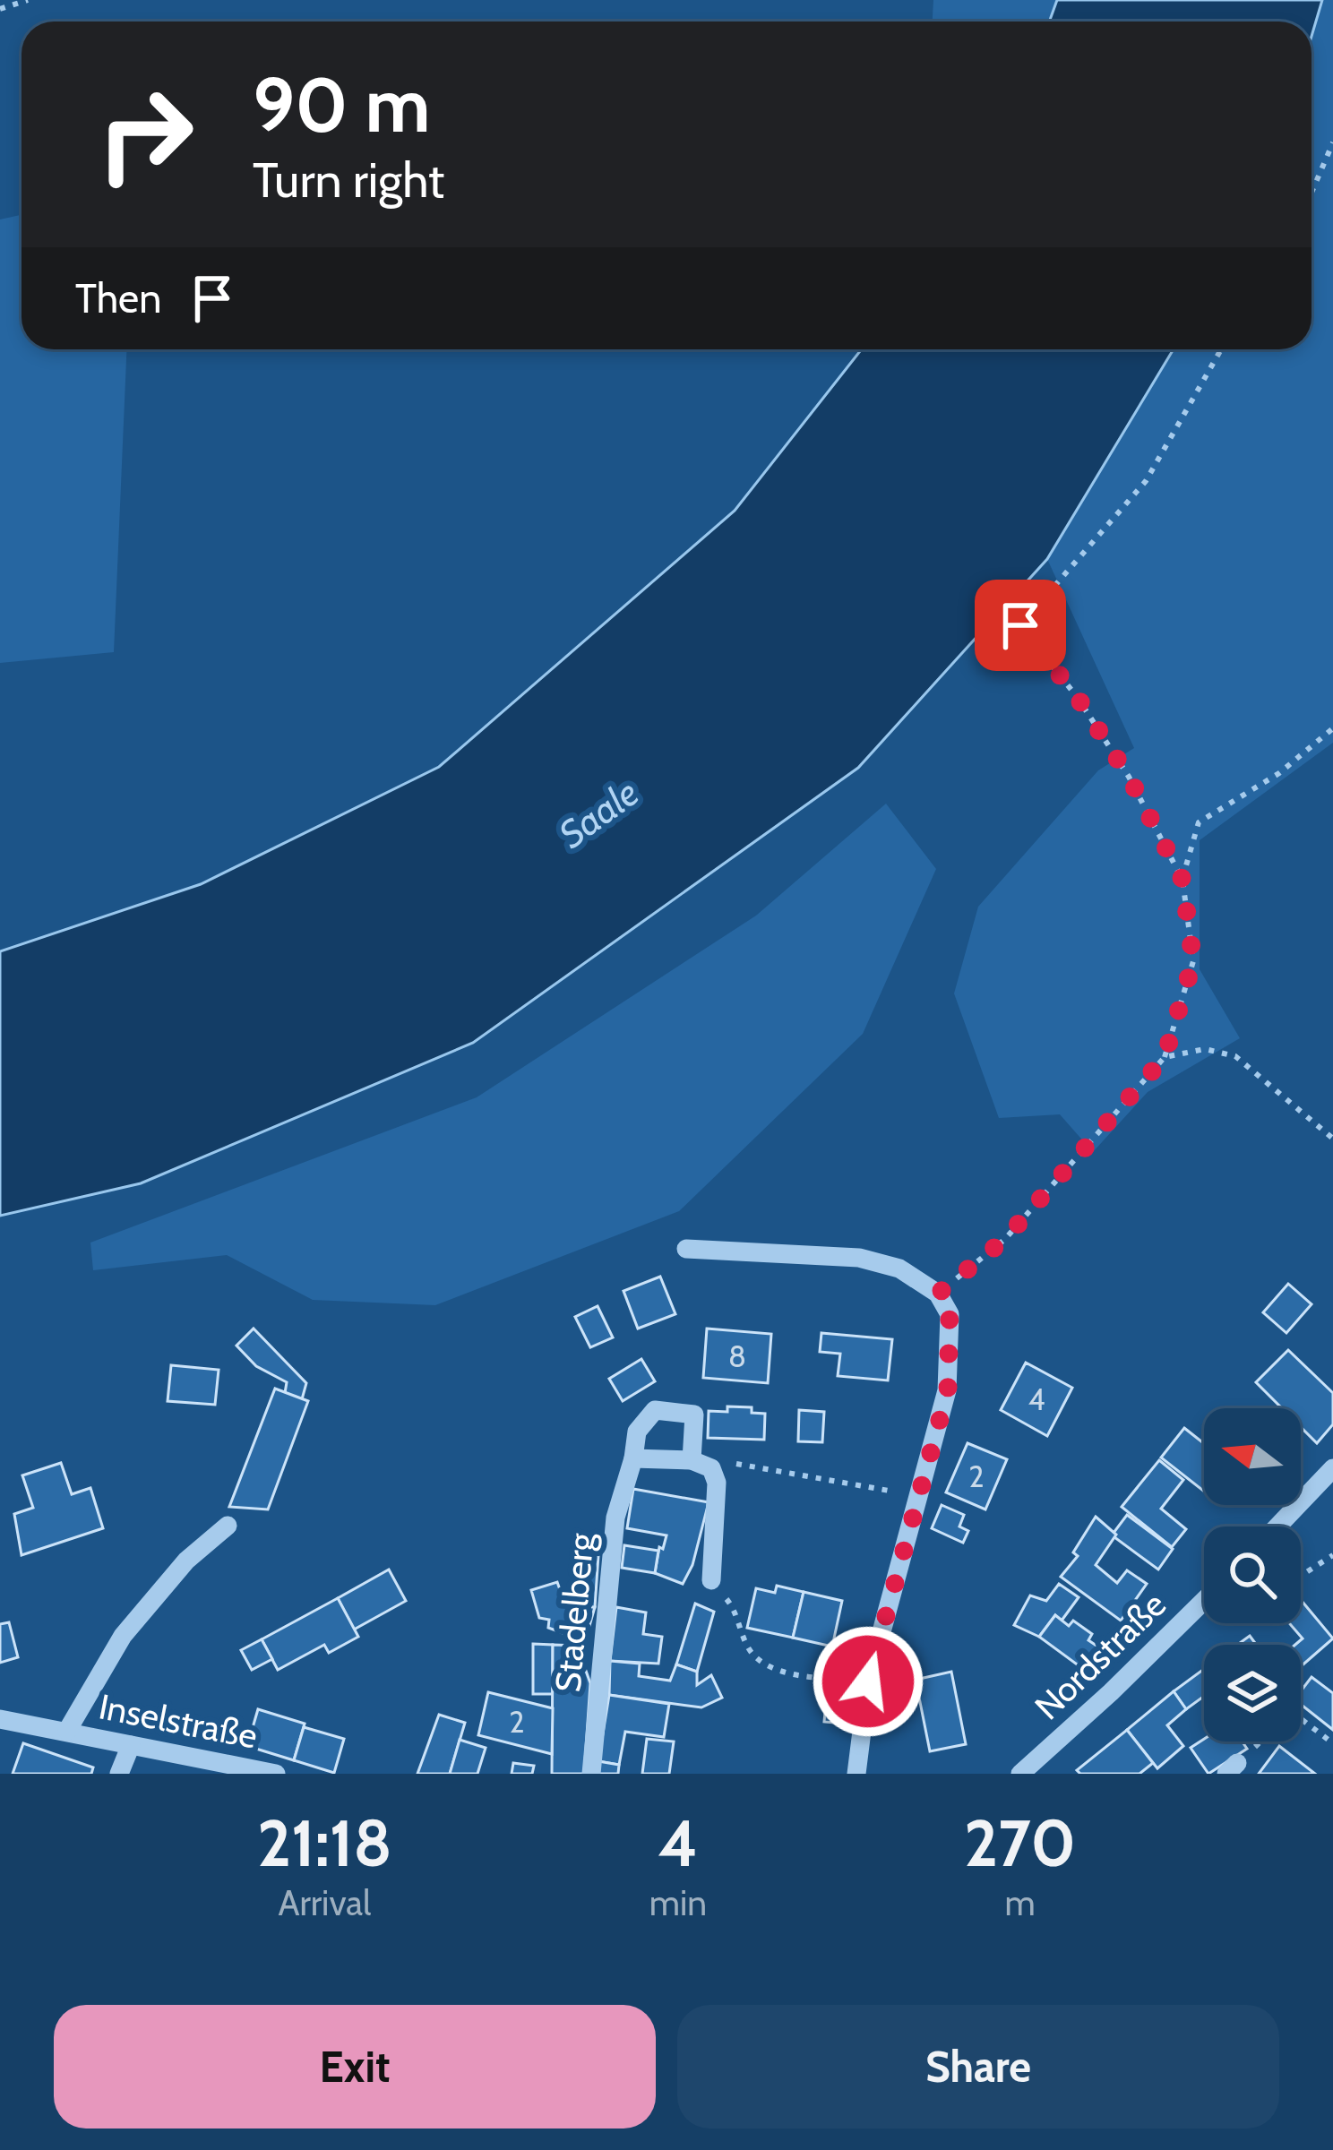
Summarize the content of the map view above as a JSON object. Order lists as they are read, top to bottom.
{
  "streets": {
    "street": ["Stadelberg", "Nordstraße", "Inselstraße"]
  },
  "water": ["Saale"],
  "house_numbers": [
    "8",
    "4",
    "2",
    "2"
  ],
  "north": "left",
  "page": {
    "turn": ["90 m", "Turn right"],
    "then": "Then",
    "eta": [
      "21:18",
      "Arrival",
      "4",
      "min",
      "270",
      "m"
    ],
    "buttons": ["Exit", "Share"]
  }
}
